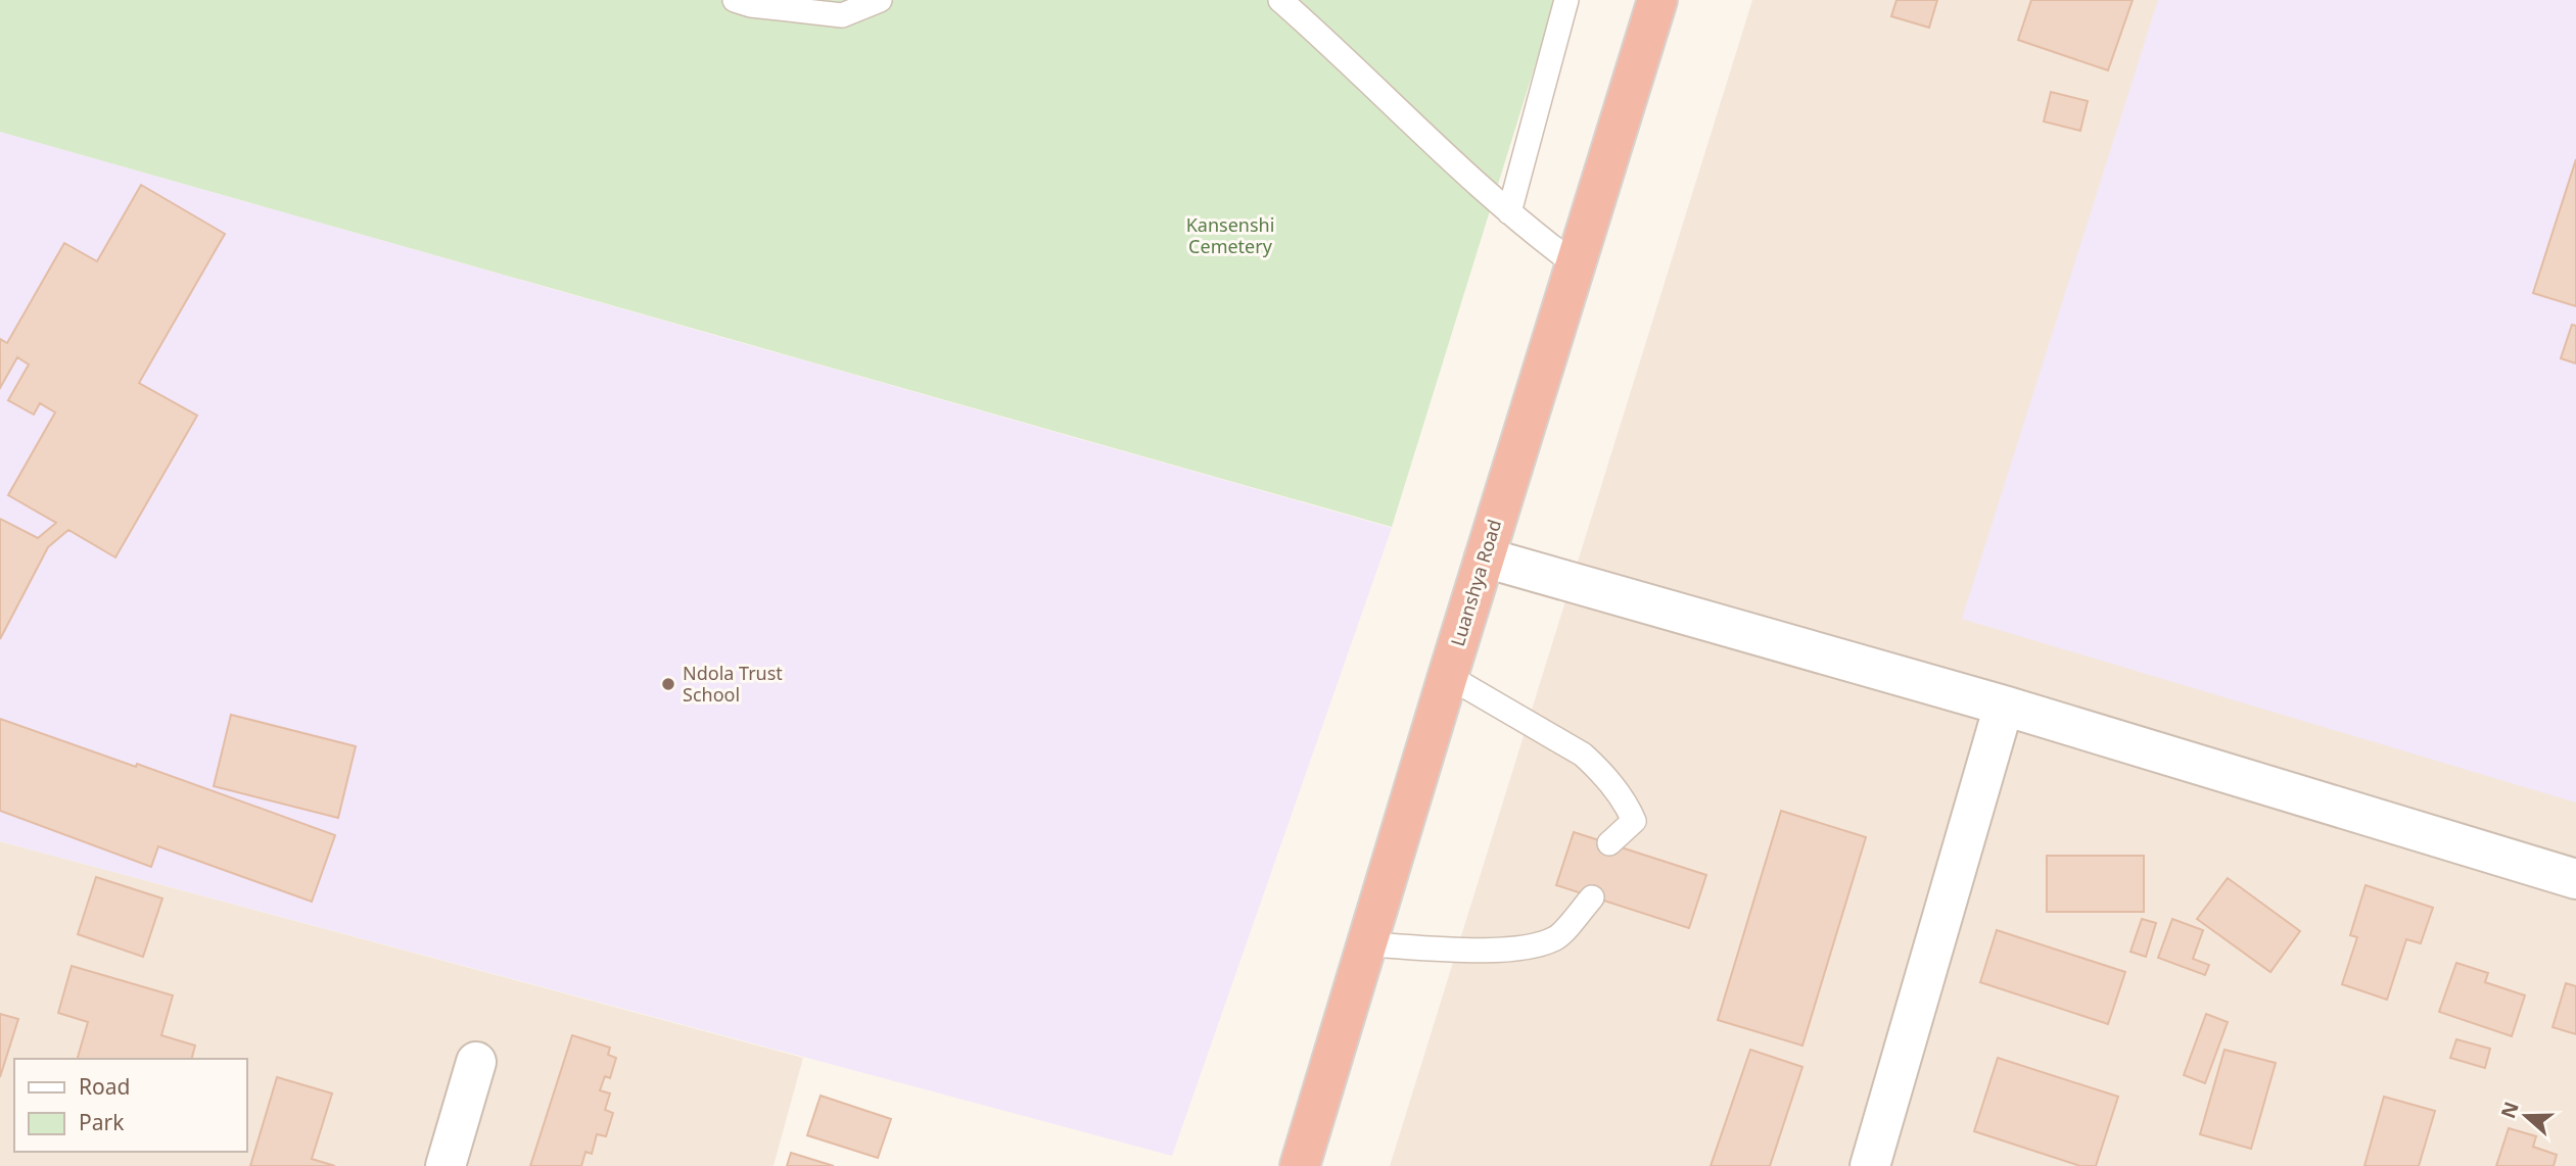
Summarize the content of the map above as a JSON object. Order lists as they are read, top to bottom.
{
  "streets": {
    "highway": ["Luanshya Road"]
  },
  "parks": ["Kansenshi Cemetery"],
  "places": ["Ndola Trust School"],
  "legend": ["Road", "Park"],
  "north": "left"
}
